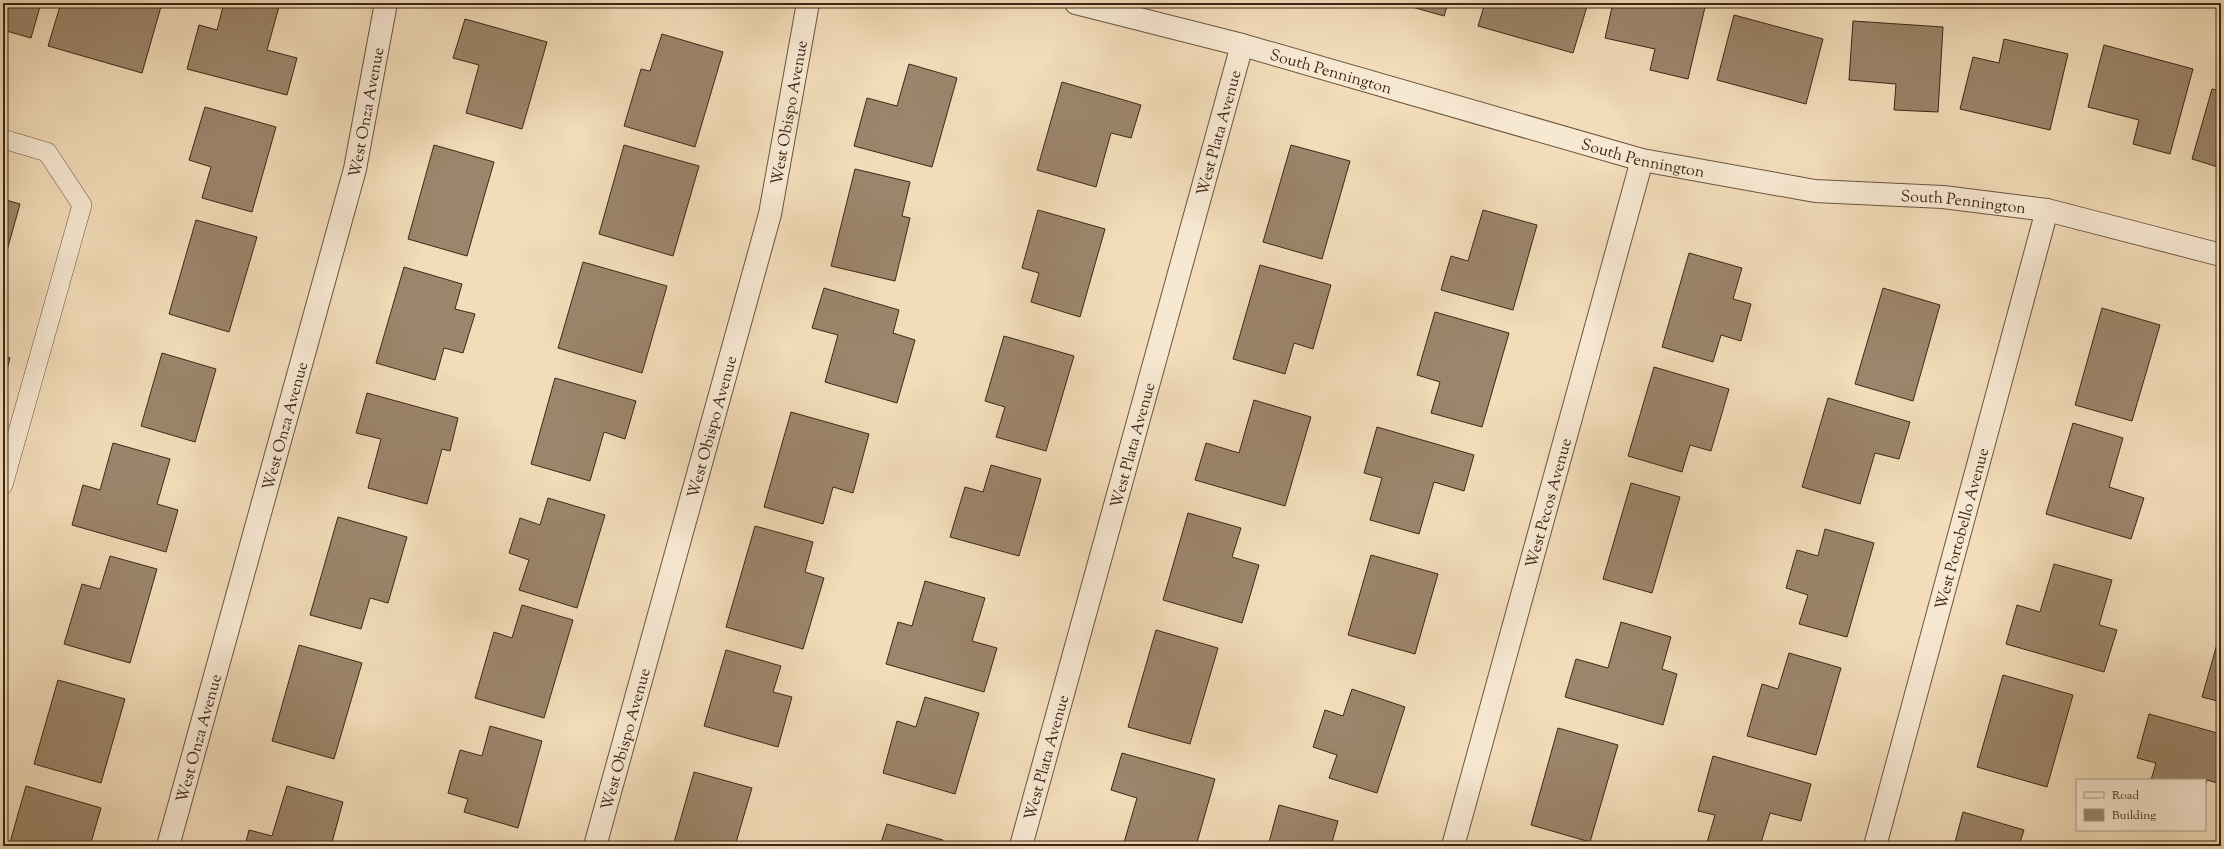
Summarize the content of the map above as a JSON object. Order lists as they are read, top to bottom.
{
  "streets": {
    "street": [
      "South Pennington",
      "West Obispo Avenue",
      "West Onza Avenue",
      "West Plata Avenue",
      "West Pecos Avenue",
      "West Portobello Avenue"
    ]
  },
  "crossings": [
    ["South Pennington", "West Plata Avenue"],
    ["South Pennington", "West Pecos Avenue"],
    ["South Pennington", "West Portobello Avenue"]
  ],
  "legend": ["Road", "Building"]
}
